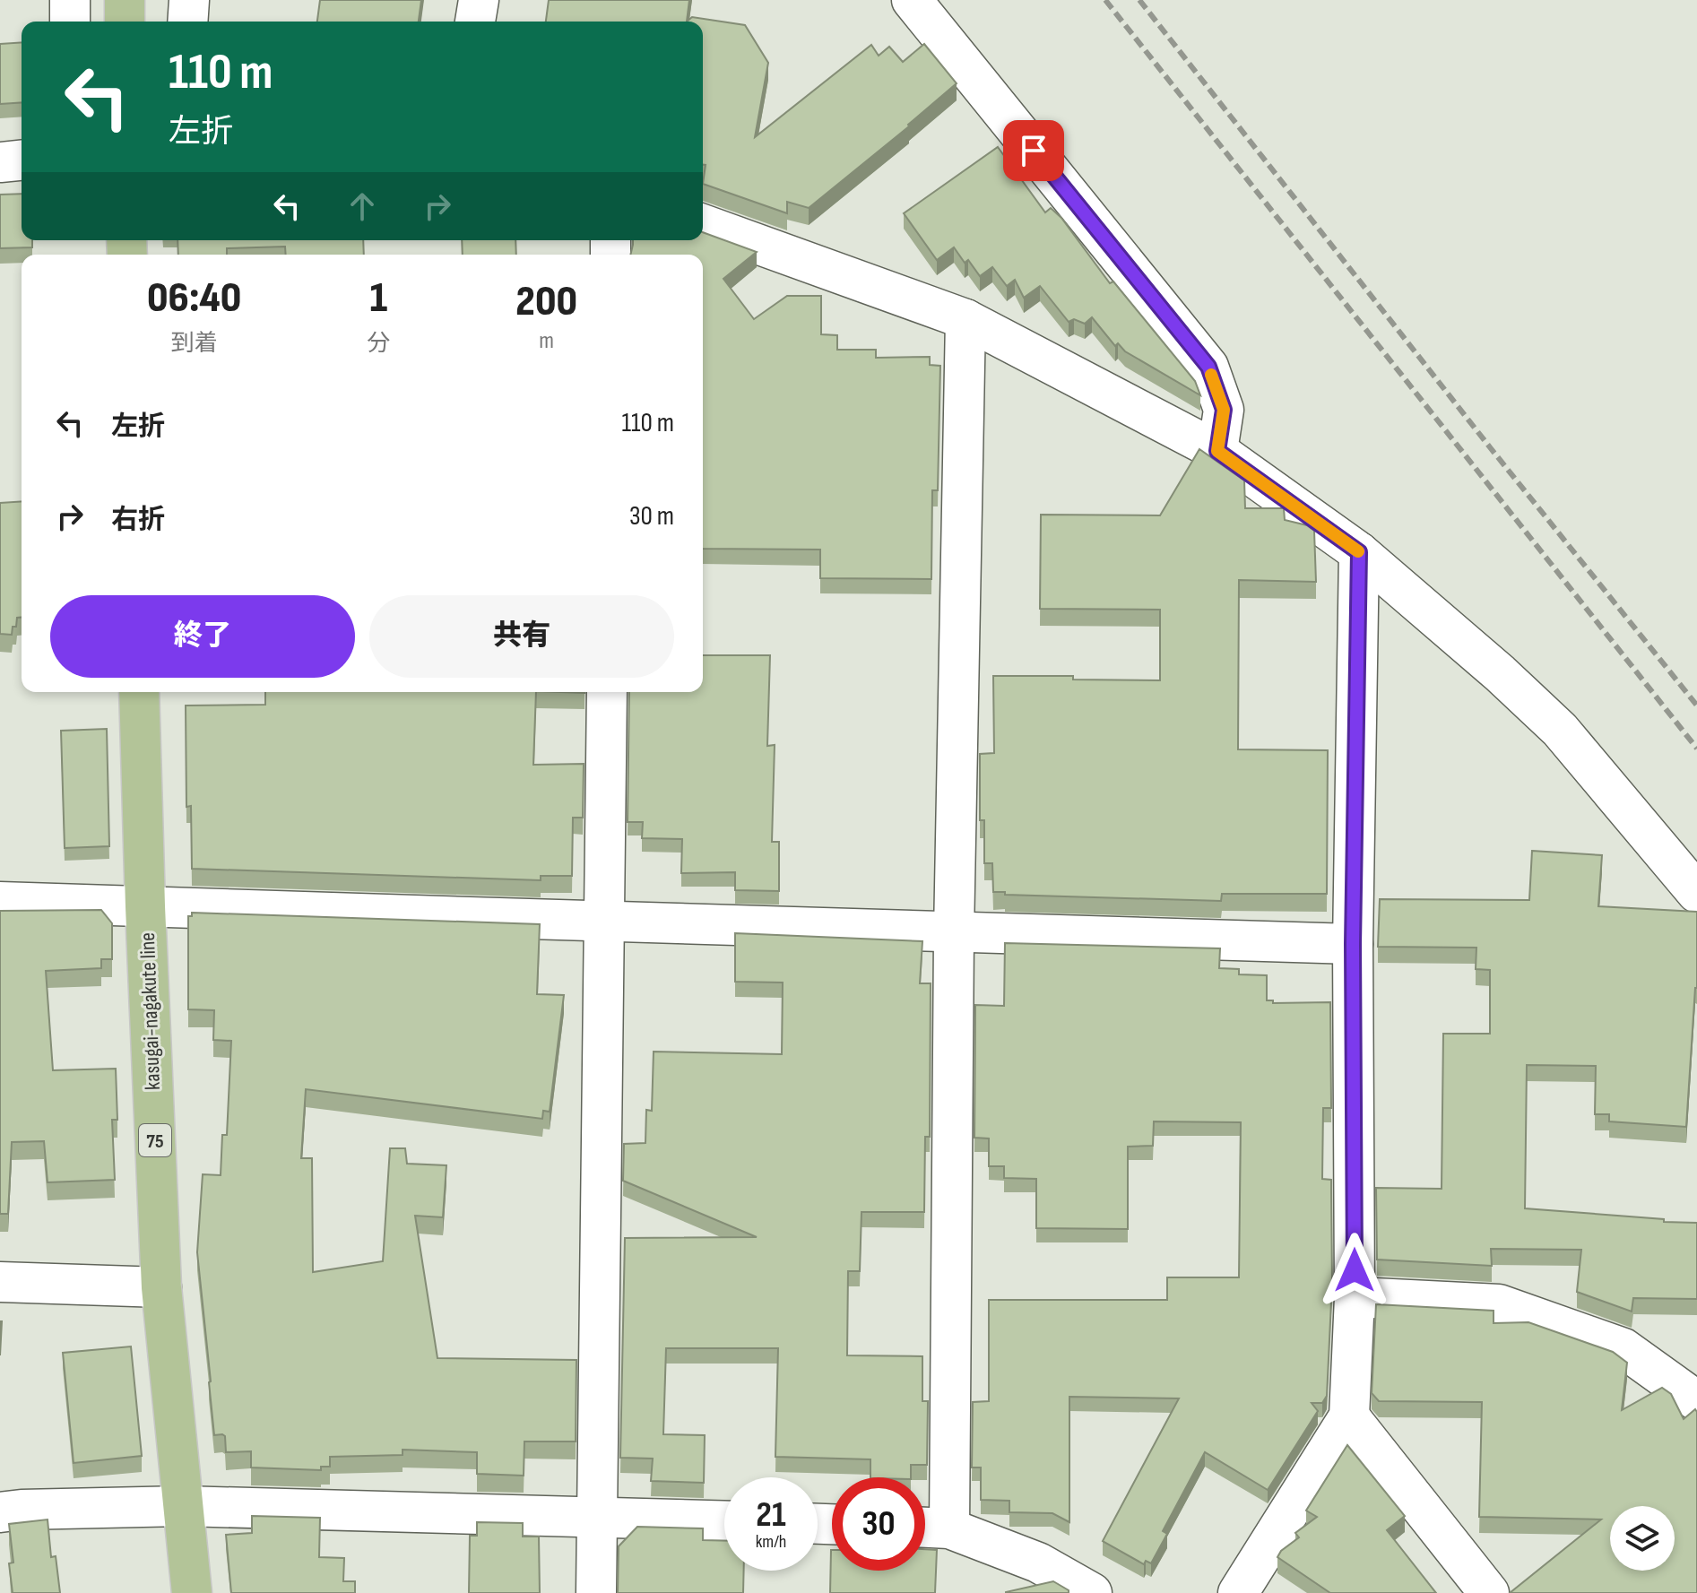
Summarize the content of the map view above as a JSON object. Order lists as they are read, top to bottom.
{
  "streets": {
    "main road": ["kasugai-nagakute line", "75"]
  },
  "page": {
    "turn": ["110 m", "左折"],
    "eta": [
      "06:40",
      "到着",
      "1",
      "分",
      "200",
      "m"
    ],
    "list": [
      {
        "name": "左折",
        "value": "110 m"
      },
      {
        "name": "右折",
        "value": "30 m"
      }
    ],
    "buttons": ["終了", "共有"],
    "speed": "21 km/h",
    "limit": "30"
  }
}
